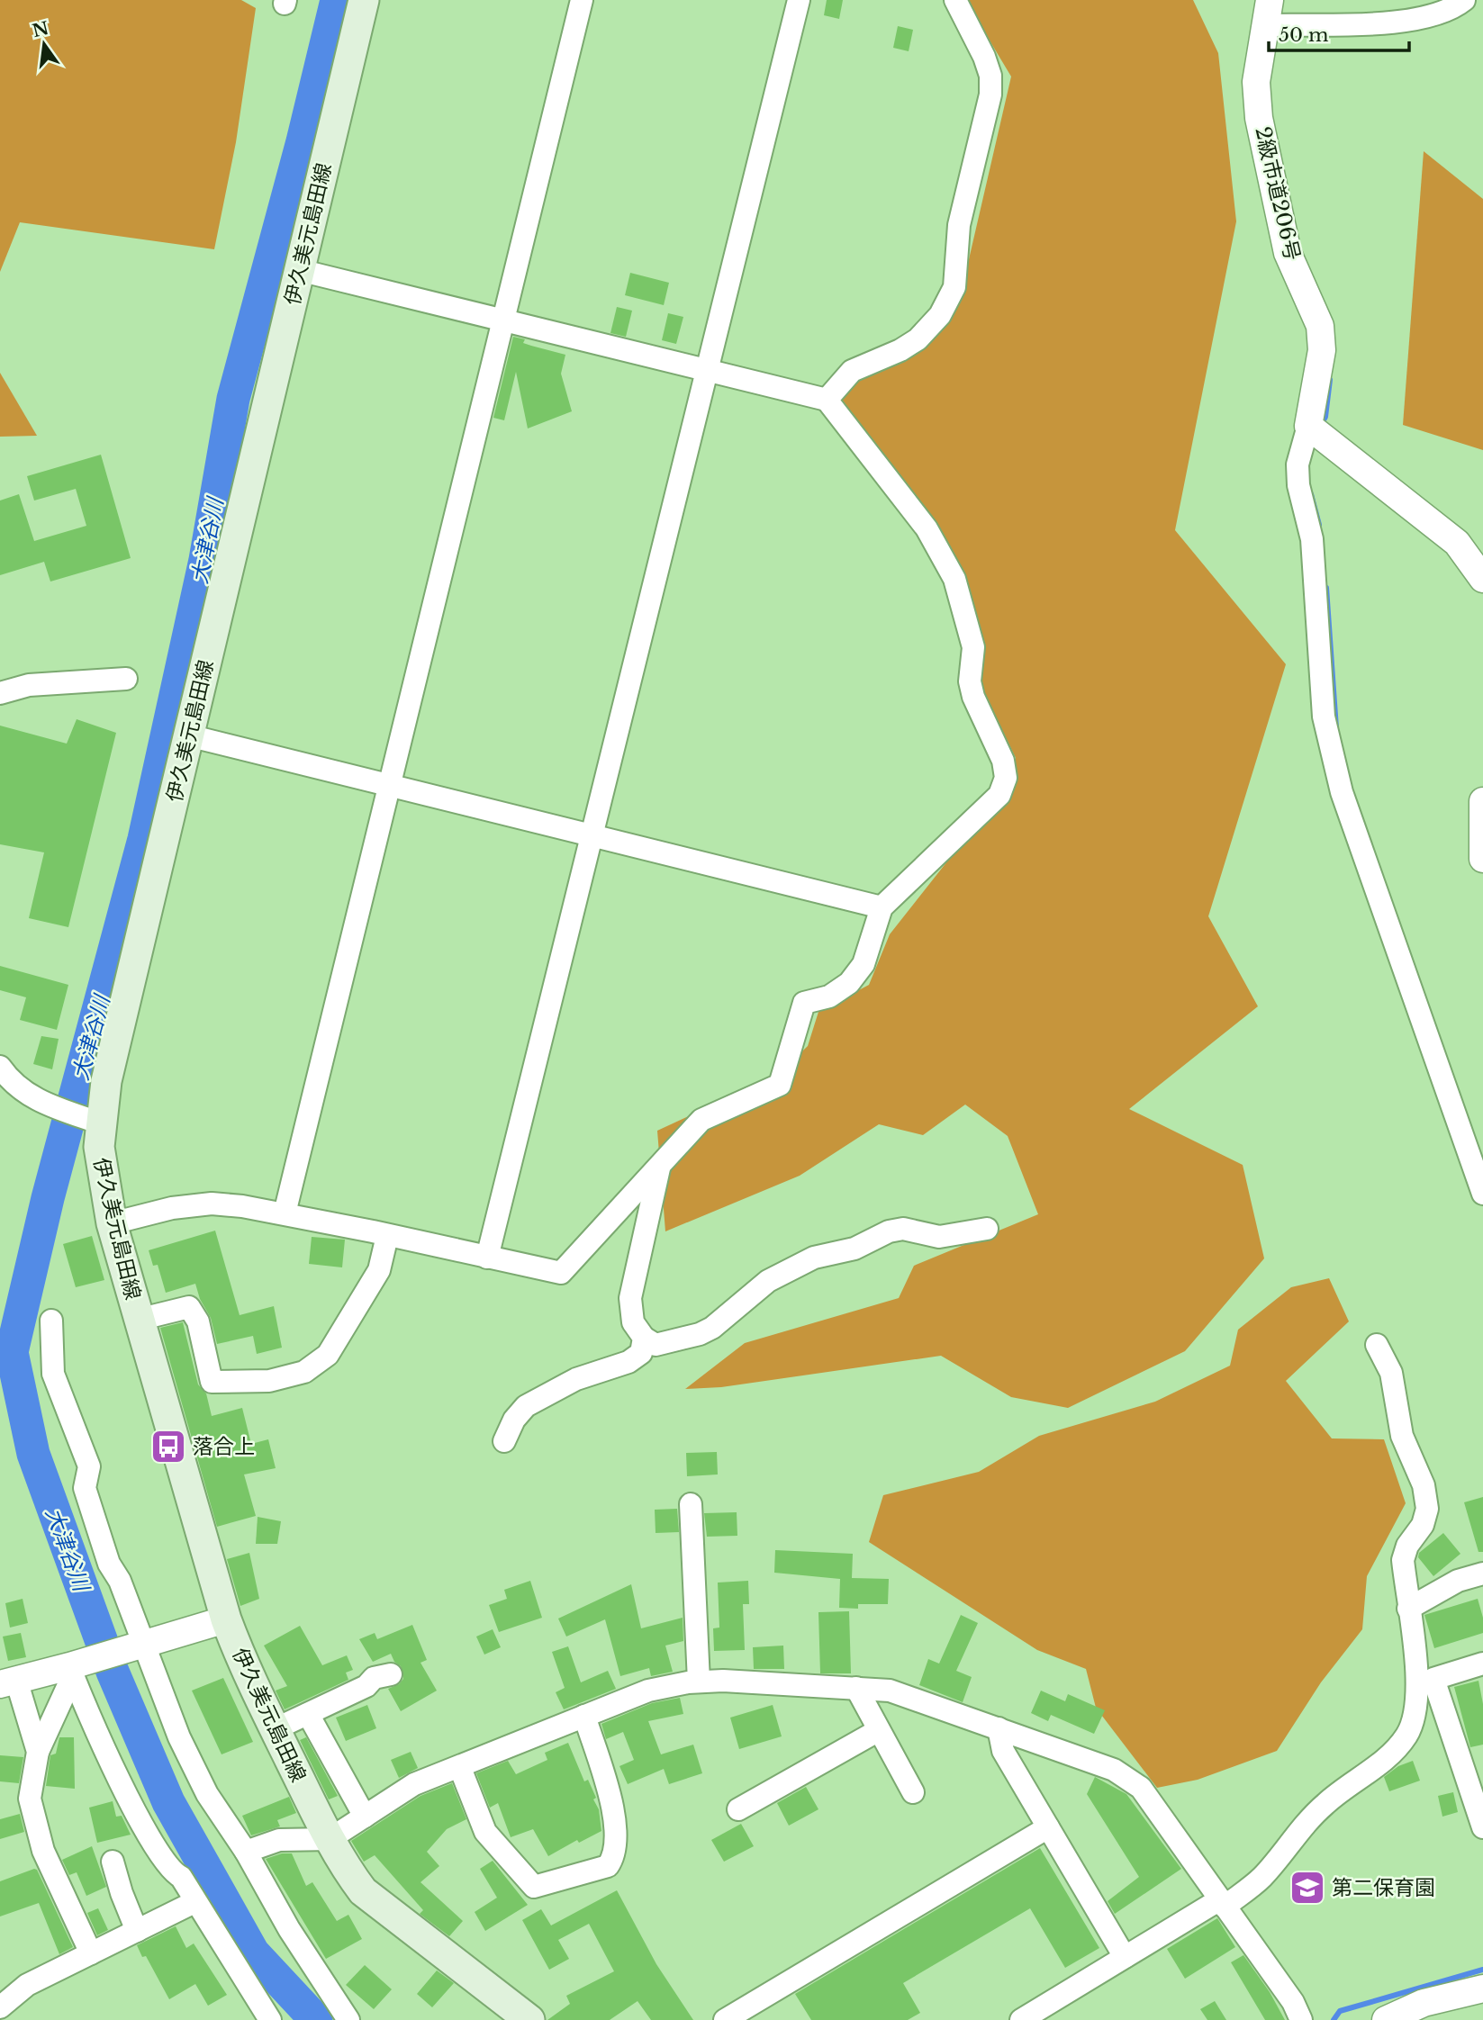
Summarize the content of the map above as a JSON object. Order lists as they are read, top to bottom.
{
  "streets": {
    "main road": ["伊久美元島田線"],
    "street": ["2級市道206号"]
  },
  "water": ["大津谷川"],
  "places": {
    "bus stop": ["落合上"],
    "school or university": ["第二保育園"]
  },
  "scale_bar": "50 m",
  "north": "top"
}
